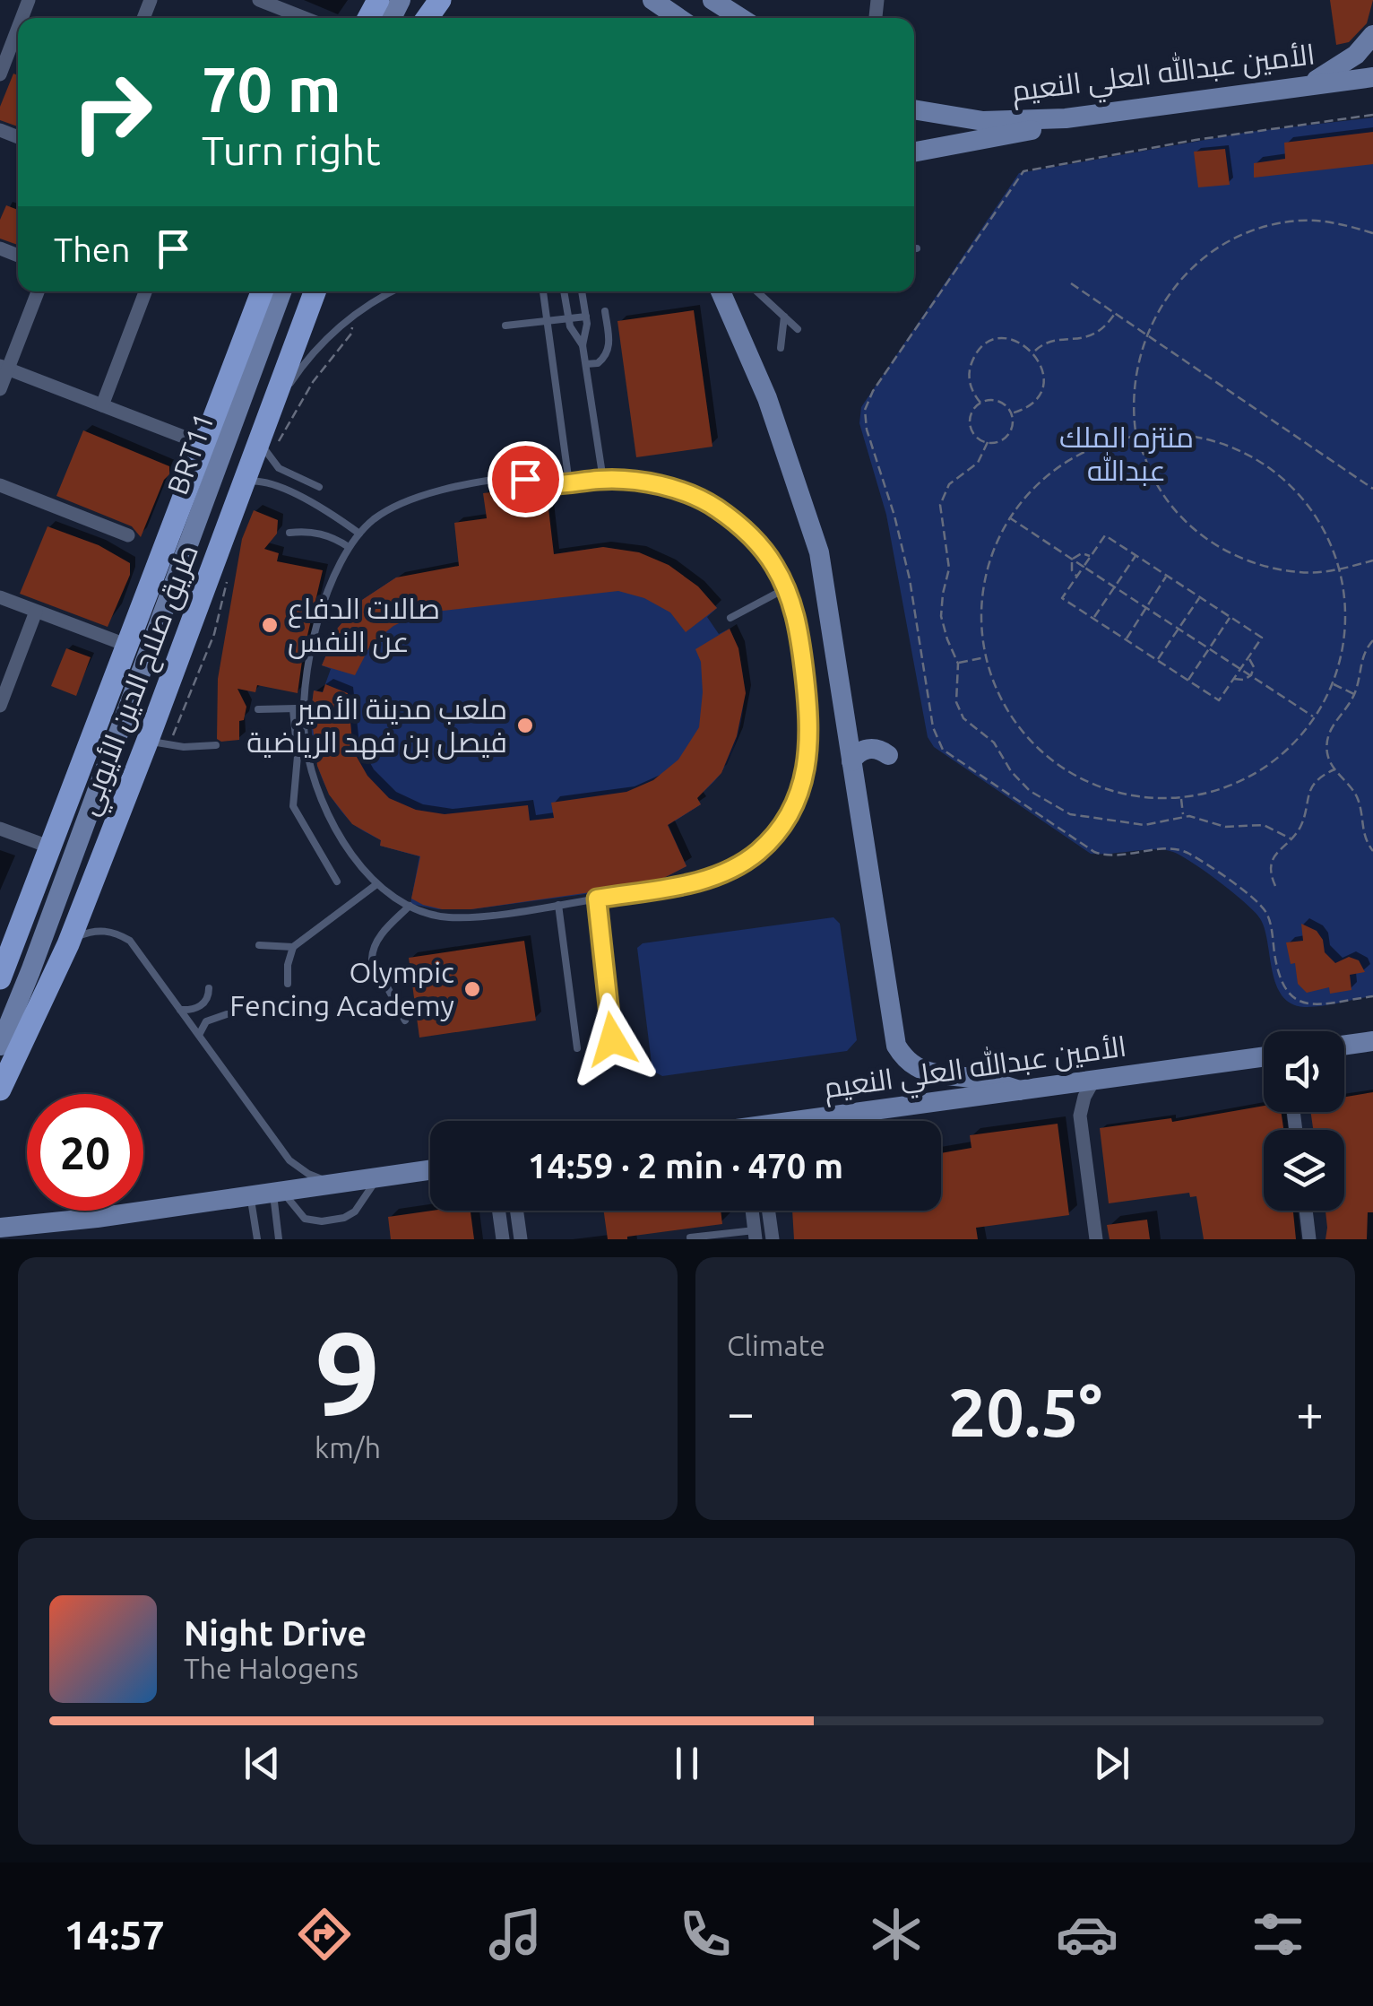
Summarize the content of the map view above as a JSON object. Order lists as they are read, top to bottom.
{
  "streets": {
    "main road": ["الأمين عبدالله العلي النعيم", "BRT11", "طريق صلاح الدين الأيوبي"]
  },
  "parks": ["منتزه الملك عبدالله"],
  "places": ["صالات الدفاع عن النفس", "ملعب مدينة الأمير فيصل بن فهد الرياضية", "Olympic Fencing Academy"],
  "page": {
    "turn": ["70 m", "Turn right"],
    "then": "Then",
    "limit": "20",
    "trip": "14:59 · 2 min · 470 m",
    "tile": [
      ["9", "km/h"],
      "Climate"
    ],
    "heat": ["−", "20.5°", "+"],
    "song": ["Night Drive", "The Halogens"],
    "tabs": "14:57"
  }
}
